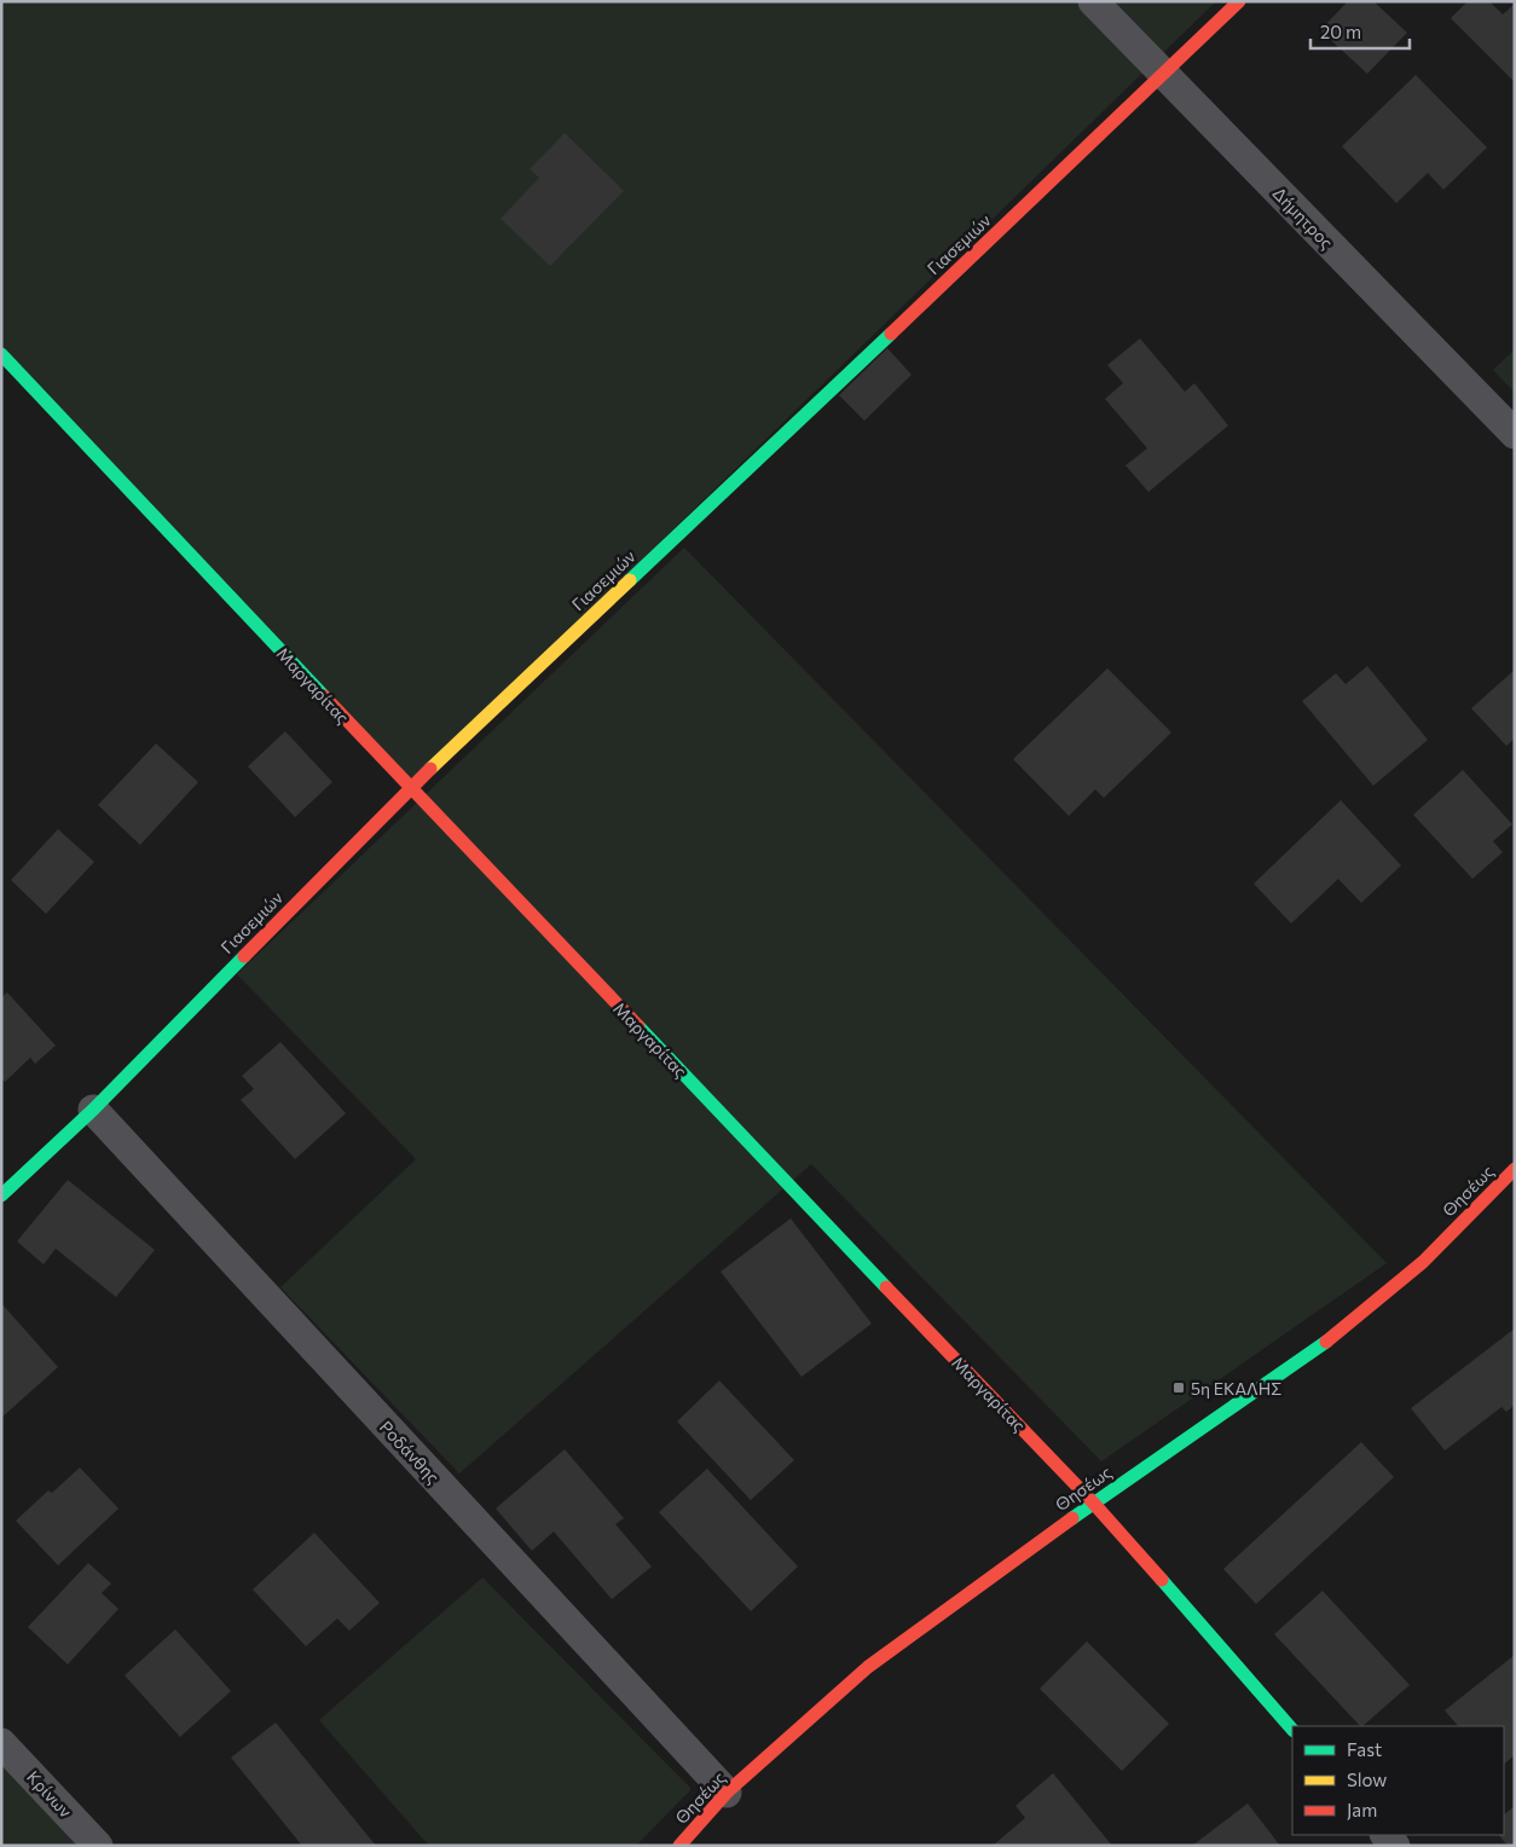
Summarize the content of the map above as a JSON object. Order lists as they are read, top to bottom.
{
  "streets": {
    "street": [
      "Δήμητρος",
      "Γιασεμιών",
      "Μαργαρίτας",
      "Θησέως",
      "Ροδάνθης",
      "Κρίνων"
    ]
  },
  "crossings": [
    ["Δήμητρος", "Γιασεμιών"],
    ["Γιασεμιών", "Μαργαρίτας"],
    ["Γιασεμιών", "Ροδάνθης"],
    ["Μαργαρίτας", "Θησέως"],
    ["Θησέως", "Ροδάνθης"]
  ],
  "places": {
    "transit": ["5η ΕΚΑΛΗΣ"]
  },
  "legend": ["Fast", "Slow", "Jam"],
  "scale_bar": "20 m"
}
